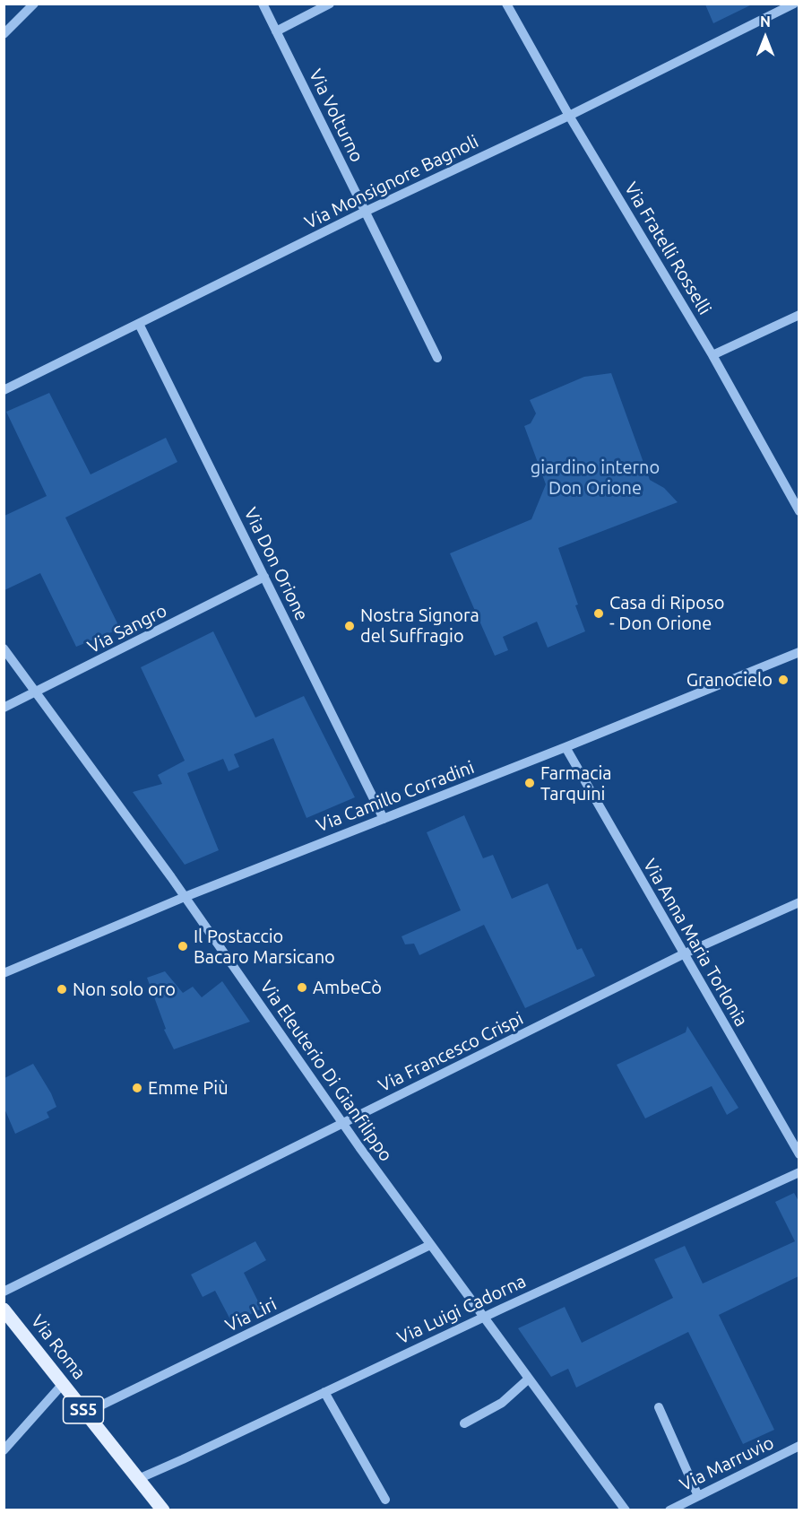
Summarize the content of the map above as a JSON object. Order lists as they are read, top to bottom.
{
  "streets": {
    "main road": ["Via Roma", "SS5"],
    "street": [
      "Via Volturno",
      "Via Monsignore Bagnoli",
      "Via Fratelli Rosselli",
      "Via Don Orione",
      "Via Sangro",
      "Via Camillo Corradini",
      "Via Anna Maria Torlonia",
      "Via Francesco Crispi",
      "Via Eleuterio Di Gianfilippo",
      "Via Luigi Cadorna",
      "Via Liri",
      "Via Marruvio"
    ]
  },
  "crossings": [
    ["Via Volturno", "Via Monsignore Bagnoli"],
    ["Via Monsignore Bagnoli", "Via Fratelli Rosselli"],
    ["Via Monsignore Bagnoli", "Via Don Orione"],
    ["Via Don Orione", "Via Sangro"],
    ["Via Don Orione", "Via Camillo Corradini"],
    ["Via Sangro", "Via Eleuterio Di Gianfilippo"],
    ["Via Camillo Corradini", "Via Anna Maria Torlonia"],
    ["Via Camillo Corradini", "Via Eleuterio Di Gianfilippo"],
    ["Via Anna Maria Torlonia", "Via Francesco Crispi"],
    ["Via Francesco Crispi", "Via Eleuterio Di Gianfilippo"],
    ["Via Eleuterio Di Gianfilippo", "Via Luigi Cadorna"],
    ["Via Eleuterio Di Gianfilippo", "Via Liri"],
    ["Via Luigi Cadorna", "Via Roma"],
    ["Via Liri", "Via Roma"]
  ],
  "parks": ["giardino interno Don Orione"],
  "places": [
    "Casa di Riposo - Don Orione",
    "Nostra Signora del Suffragio",
    "Granocielo",
    "Farmacia Tarquini",
    "Il Postaccio Bacaro Marsicano",
    "AmbeCò",
    "Non solo oro",
    "Emme Più"
  ],
  "north": "top"
}
